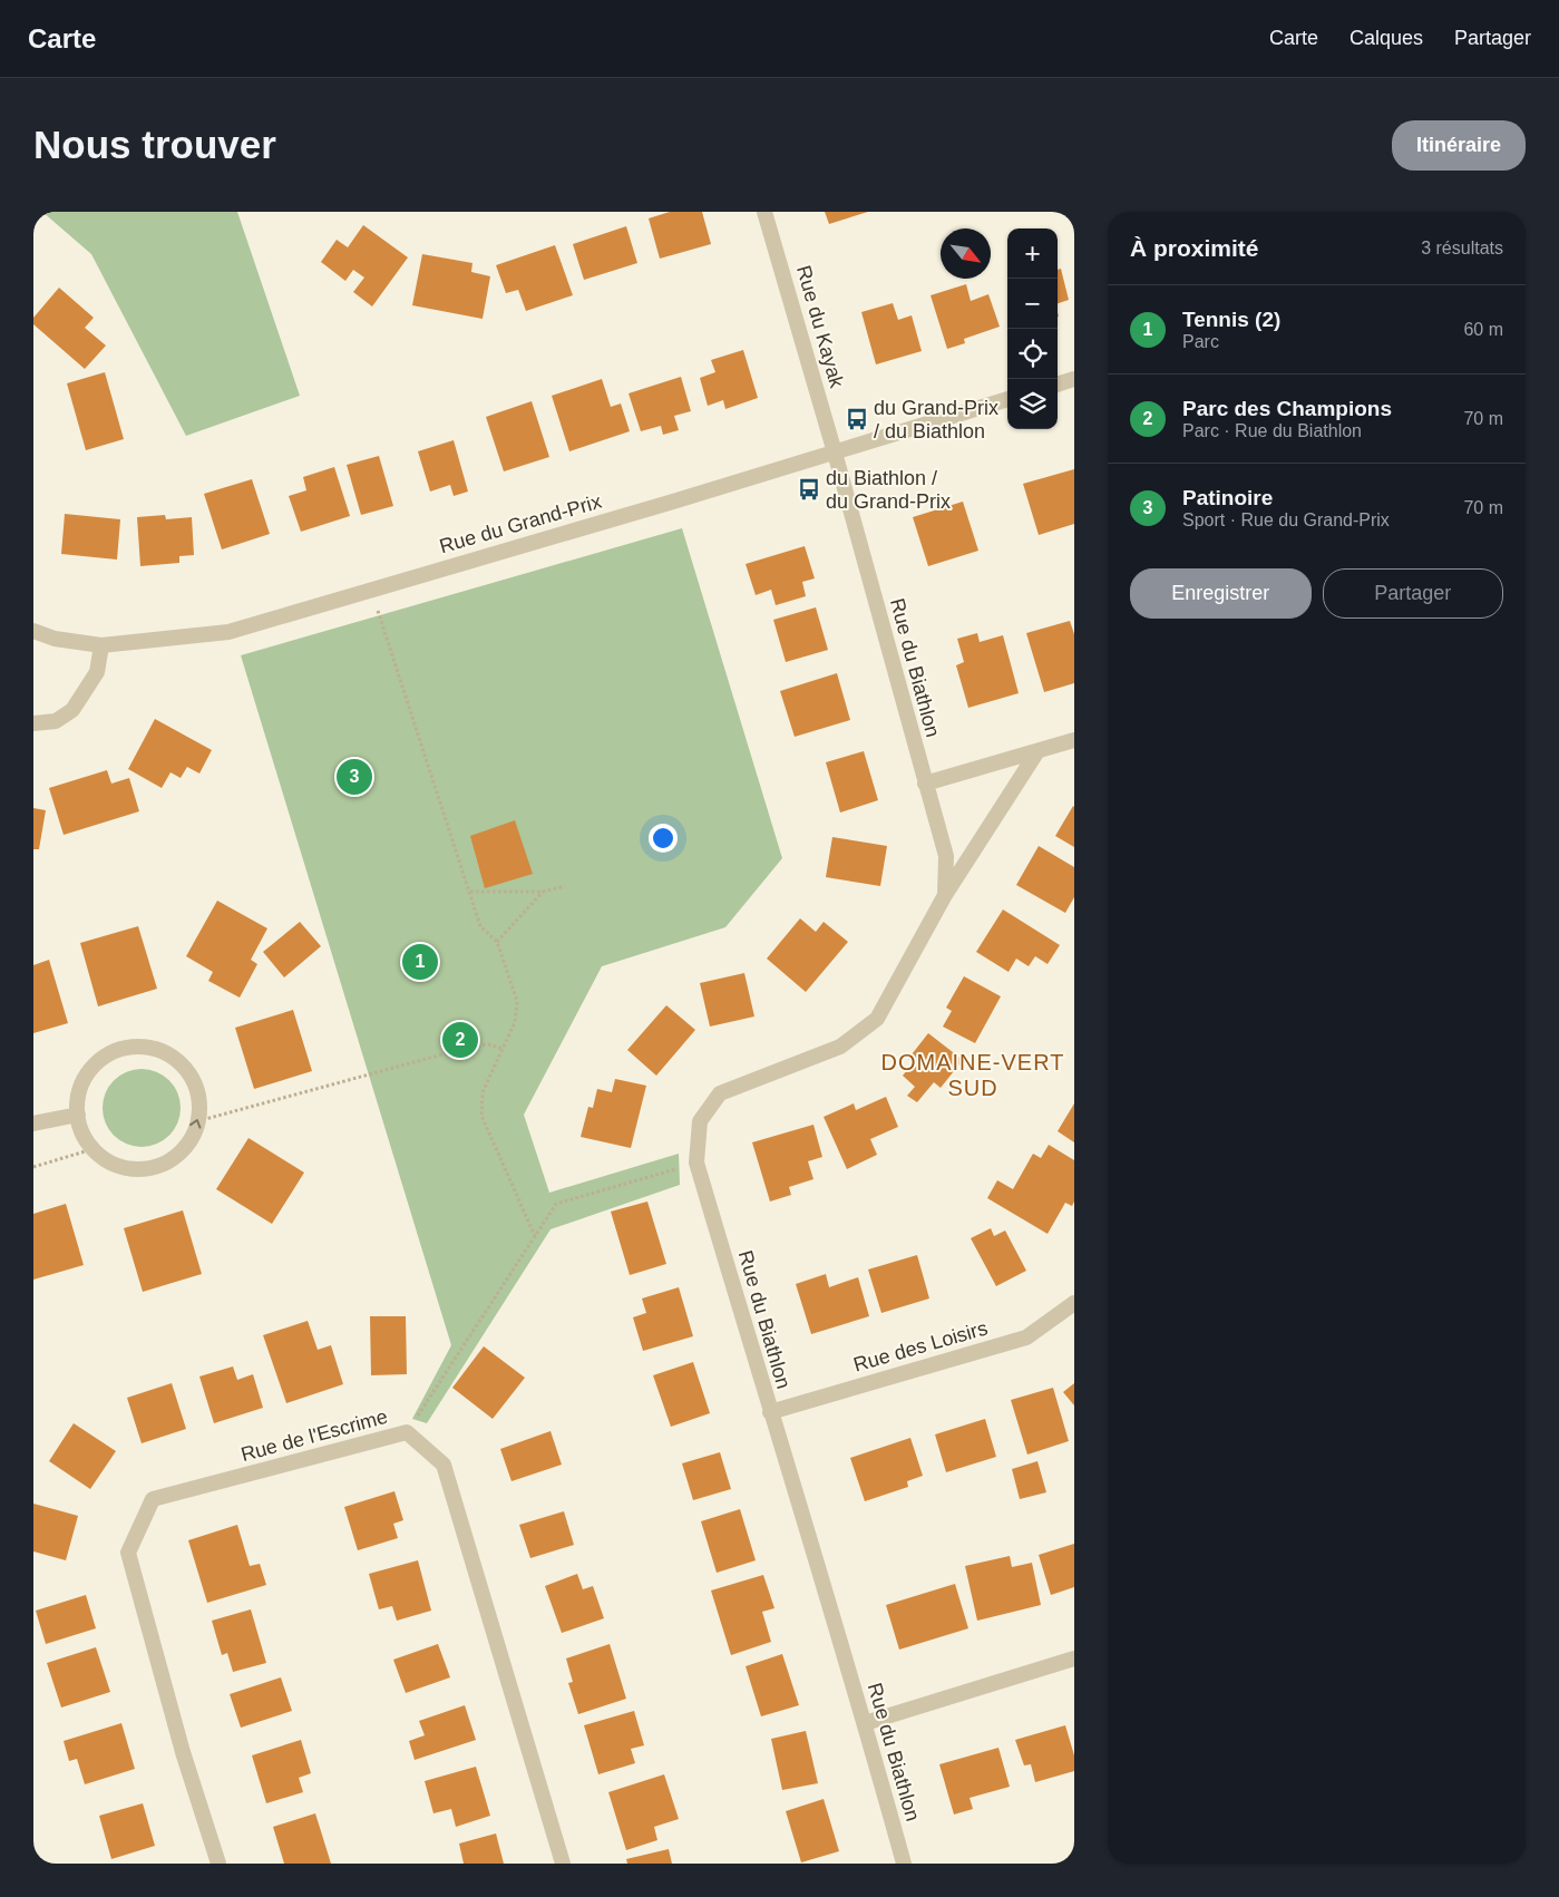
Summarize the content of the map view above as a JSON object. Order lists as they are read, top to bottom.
{
  "streets": {
    "street": [
      "Rue du Kayak",
      "Rue du Grand-Prix",
      "Rue du Biathlon",
      "Rue des Loisirs",
      "Rue de l'Escrime"
    ]
  },
  "crossings": [
    ["Rue du Kayak", "Rue du Grand-Prix"],
    ["Rue du Kayak", "Rue du Biathlon"],
    ["Rue du Grand-Prix", "Rue du Biathlon"],
    ["Rue du Biathlon", "Rue des Loisirs"]
  ],
  "districts": ["DOMAINE-VERT SUD"],
  "places": {
    "bus stop": ["du Grand-Prix / du Biathlon", "du Biathlon / du Grand-Prix"]
  },
  "north": "bottom right",
  "page": {
    "header": "Carte",
    "nav": ["Carte", "Calques", "Partager"],
    "buttons": [
      "Itinéraire",
      ["Enregistrer", "Partager"]
    ],
    "title": "Nous trouver",
    "heading": ["À proximité", "3 résultats"],
    "map_buttons": ["+", "−"],
    "list": [
      {
        "mark": "1",
        "name": "Tennis (2)",
        "note": "Parc",
        "value": "60 m"
      },
      {
        "mark": "2",
        "name": "Parc des Champions",
        "note": "Parc · Rue du Biathlon",
        "value": "70 m"
      },
      {
        "mark": "3",
        "name": "Patinoire",
        "note": "Sport · Rue du Grand-Prix",
        "value": "70 m"
      }
    ],
    "pins": ["3", "1", "2"]
  }
}
